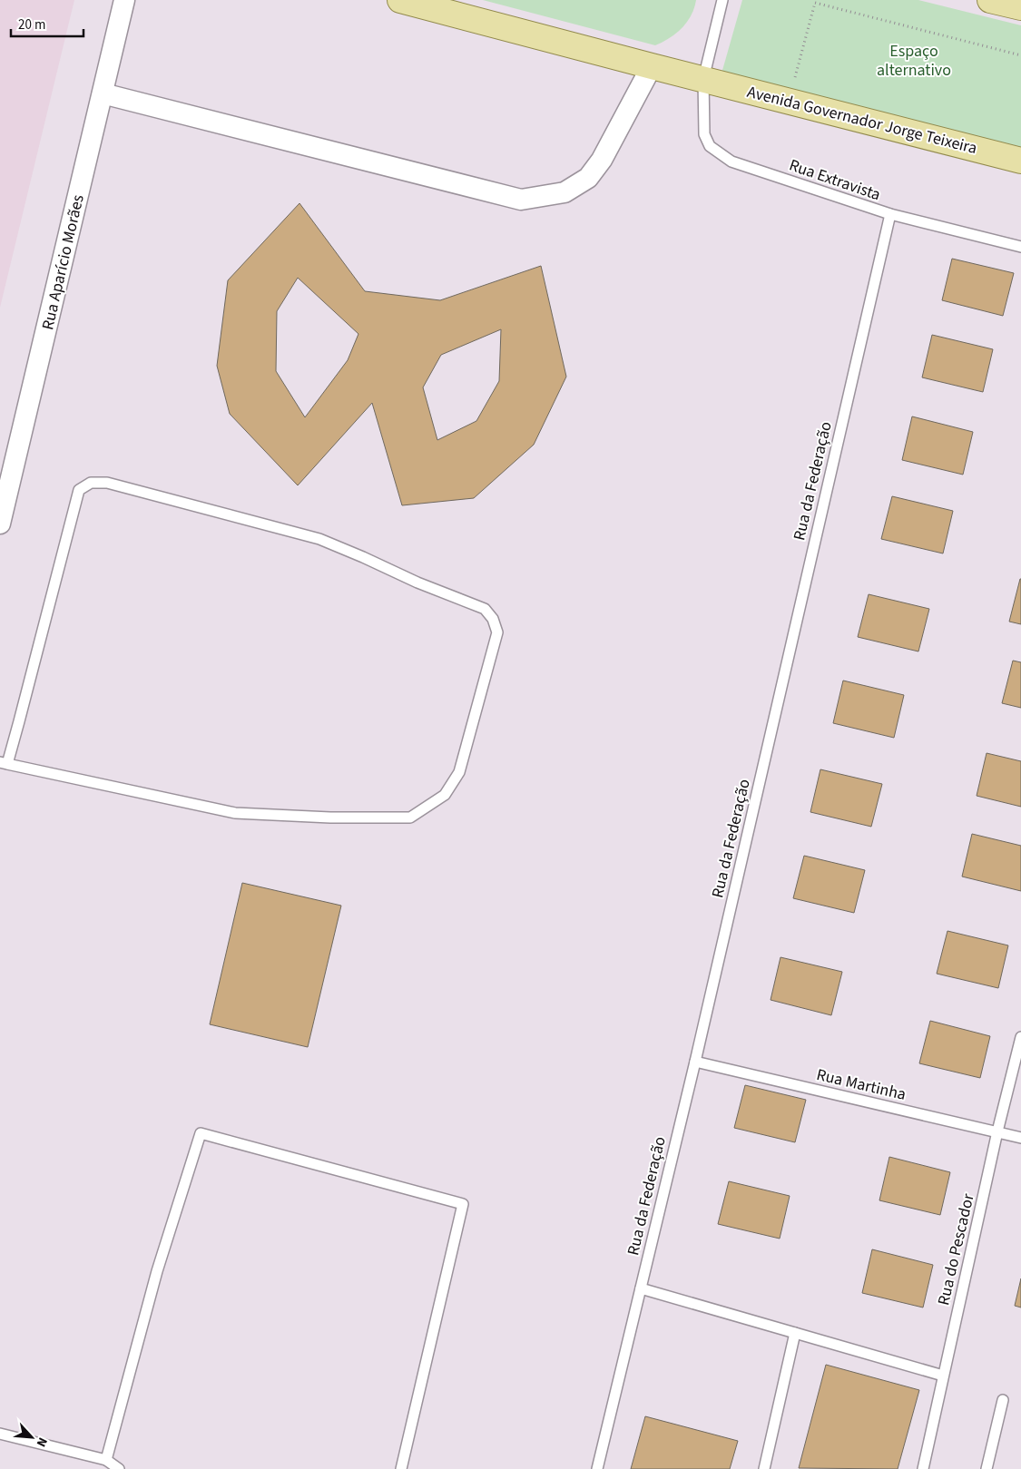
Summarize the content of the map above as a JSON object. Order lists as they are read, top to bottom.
{
  "streets": {
    "main road": ["Avenida Governador Jorge Teixeira"],
    "street": ["Rua Aparício Morães"],
    "lane": [
      "Rua Extravista",
      "Rua da Federação",
      "Rua Martinha",
      "Rua do Pescador"
    ]
  },
  "crossings": [
    ["Avenida Governador Jorge Teixeira", "Rua Extravista"],
    ["Rua Extravista", "Rua da Federação"],
    ["Rua da Federação", "Rua Martinha"],
    ["Rua Martinha", "Rua do Pescador"]
  ],
  "parks": ["Espaço alternativo"],
  "scale_bar": "20 m",
  "north": "bottom right"
}
